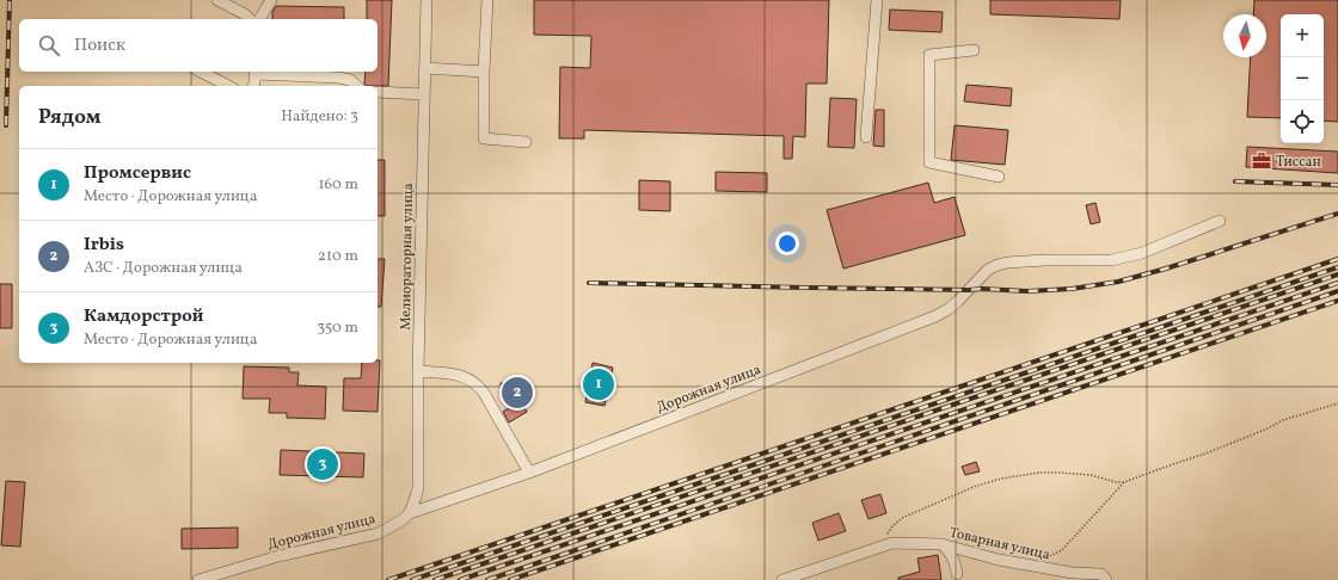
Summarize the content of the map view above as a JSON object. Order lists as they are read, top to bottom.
{
  "streets": {
    "street": ["Мелиораторная улица", "Дорожная улица", "Товарная улица"]
  },
  "crossings": [
    ["Мелиораторная улица", "Дорожная улица"]
  ],
  "places": {
    "office": ["Тиссан"]
  },
  "north": "bottom",
  "page": {
    "map_buttons": ["+", "−"],
    "search": "Поиск",
    "heading": ["Рядом", "Найдено: 3"],
    "list": [
      {
        "mark": "1",
        "name": "Промсервис",
        "note": "Место · Дорожная улица",
        "value": "160 m"
      },
      {
        "mark": "2",
        "name": "Irbis",
        "note": "АЗС · Дорожная улица",
        "value": "210 m"
      },
      {
        "mark": "3",
        "name": "Камдорстрой",
        "note": "Место · Дорожная улица",
        "value": "350 m"
      }
    ],
    "pins": ["1", "2", "3"]
  }
}
